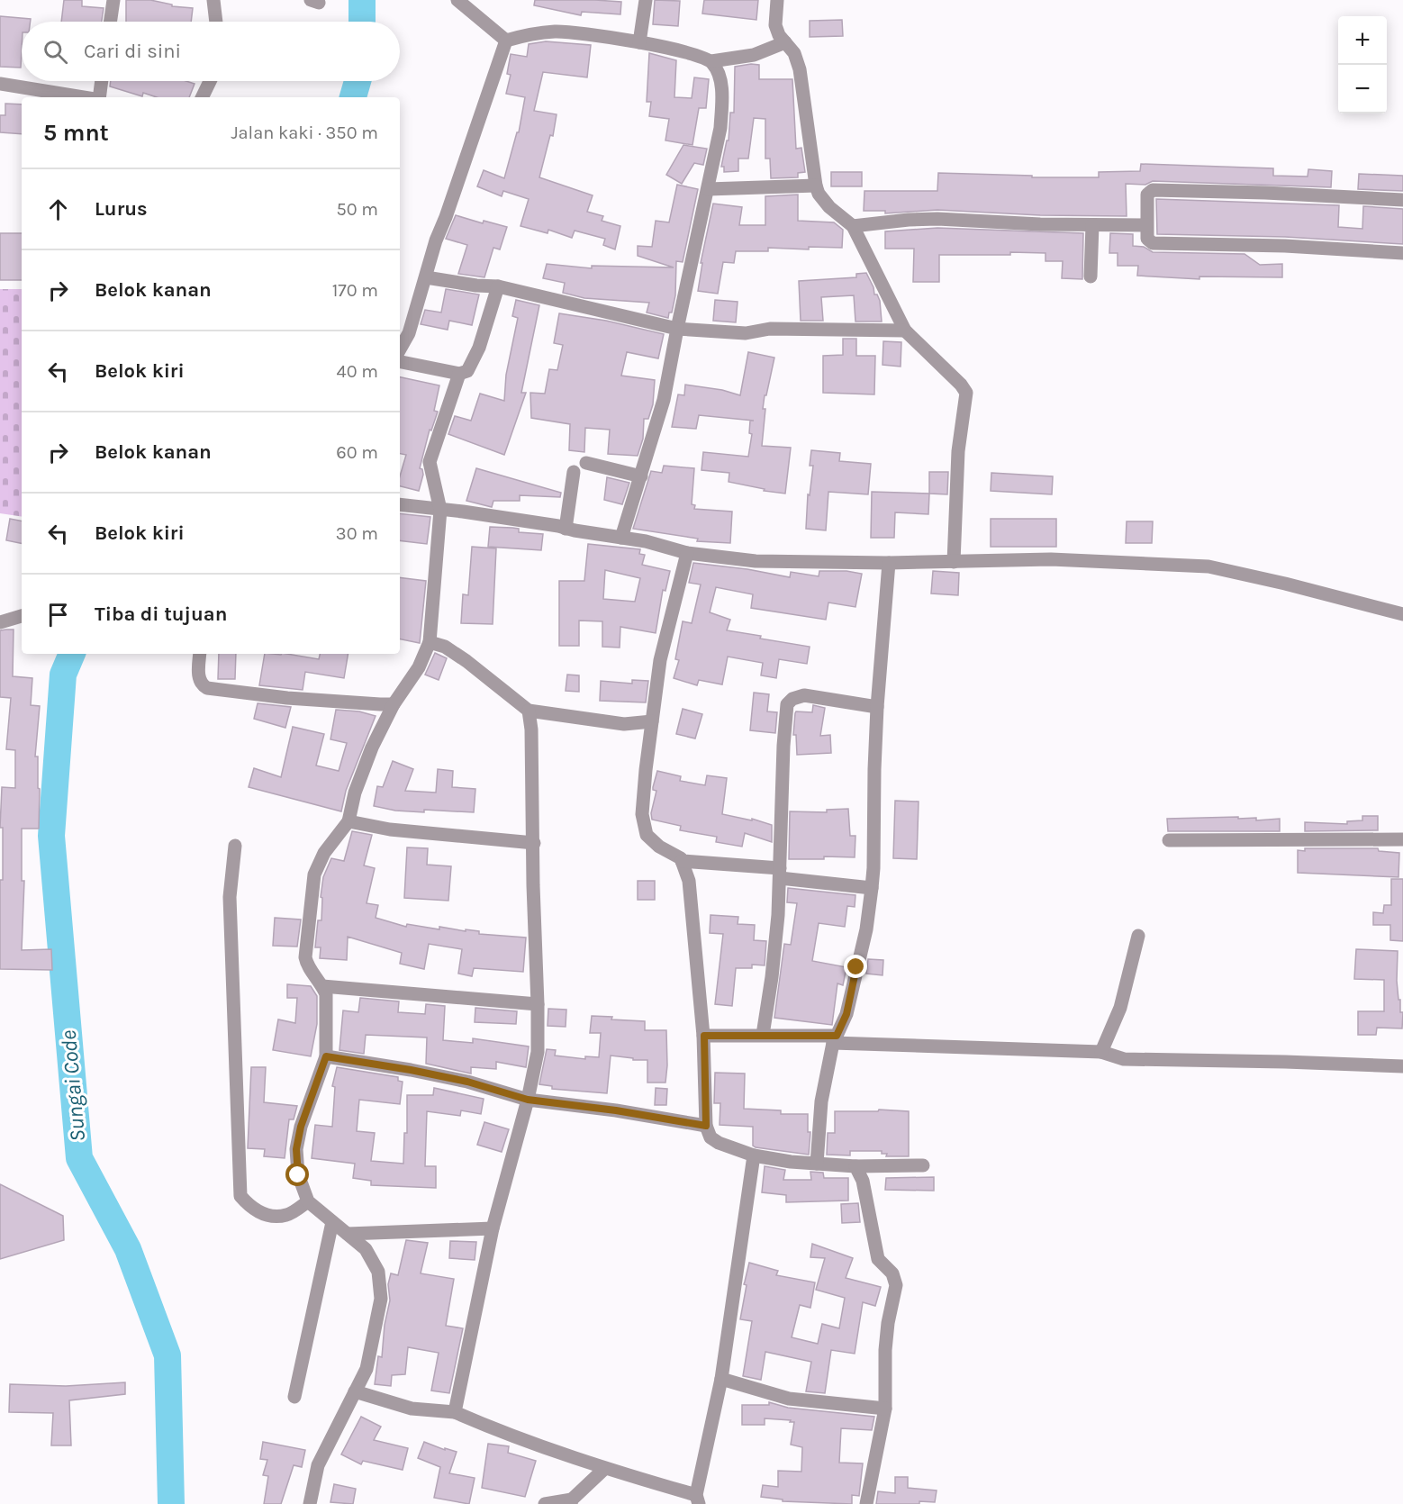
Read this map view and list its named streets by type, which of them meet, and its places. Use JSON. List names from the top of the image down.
{
  "water": ["Sungai Code"],
  "page": {
    "map_buttons": ["+", "−"],
    "search": "Cari di sini",
    "heading": ["5 mnt", "Jalan kaki · 350 m"],
    "list": [
      ["Lurus", "50 m"],
      ["Belok kanan", "170 m"],
      ["Belok kiri", "40 m"],
      ["Belok kanan", "60 m"],
      ["Belok kiri", "30 m"],
      "Tiba di tujuan"
    ]
  }
}
